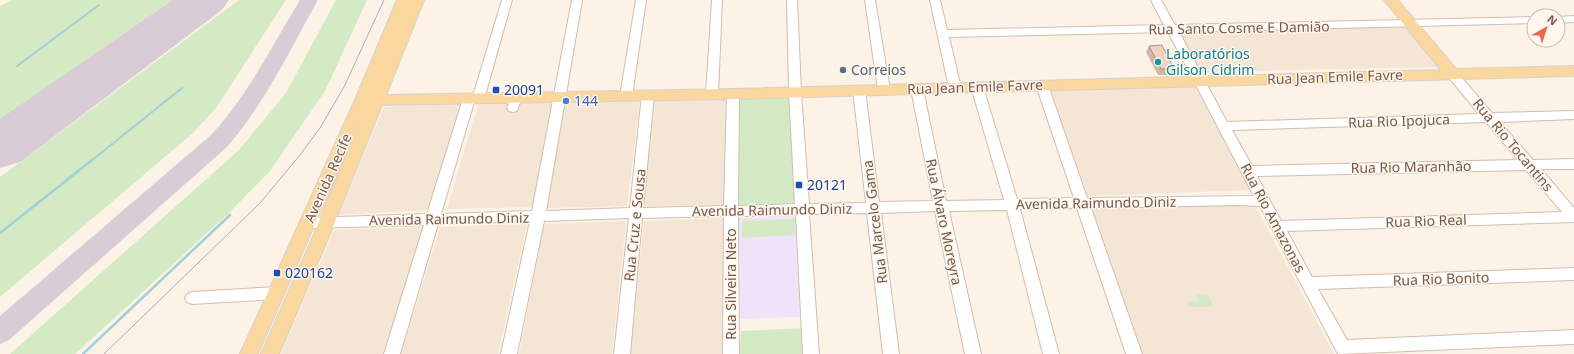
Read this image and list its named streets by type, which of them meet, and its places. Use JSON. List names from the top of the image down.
{
  "streets": {
    "main road": ["Rua Jean Emile Favre", "Avenida Recife"],
    "street": [
      "Rua Santo Cosme E Damião",
      "Rua Rio Ipojuca",
      "Rua Rio Tocantins",
      "Rua Rio Maranhão",
      "Avenida Raimundo Diniz",
      "Rua Rio Amazonas",
      "Rua Rio Real",
      "Rua Marcelo Gama",
      "Rua Álvaro Moreyra",
      "Rua Cruz e Sousa",
      "Rua Rio Bonito",
      "Rua Silveira Neto"
    ]
  },
  "crossings": [
    ["Rua Santo Cosme E Damião", "Rua Rio Amazonas"],
    ["Rua Jean Emile Favre", "Rua Rio Tocantins"],
    ["Rua Jean Emile Favre", "Avenida Recife"],
    ["Rua Jean Emile Favre", "Rua Rio Amazonas"],
    ["Rua Jean Emile Favre", "Rua Marcelo Gama"],
    ["Rua Jean Emile Favre", "Rua Álvaro Moreyra"],
    ["Rua Jean Emile Favre", "Rua Cruz e Sousa"],
    ["Rua Jean Emile Favre", "Rua Silveira Neto"],
    ["Rua Rio Ipojuca", "Rua Rio Tocantins"],
    ["Rua Rio Ipojuca", "Rua Rio Amazonas"],
    ["Rua Rio Tocantins", "Rua Rio Maranhão"],
    ["Rua Rio Tocantins", "Rua Rio Real"],
    ["Rua Rio Maranhão", "Rua Rio Amazonas"],
    ["Avenida Recife", "Avenida Raimundo Diniz"],
    ["Avenida Raimundo Diniz", "Rua Rio Amazonas"],
    ["Avenida Raimundo Diniz", "Rua Marcelo Gama"],
    ["Avenida Raimundo Diniz", "Rua Álvaro Moreyra"],
    ["Avenida Raimundo Diniz", "Rua Cruz e Sousa"],
    ["Avenida Raimundo Diniz", "Rua Silveira Neto"],
    ["Rua Rio Amazonas", "Rua Rio Real"],
    ["Rua Rio Amazonas", "Rua Rio Bonito"]
  ],
  "places": {
    "other": ["Laboratórios Gilson Cidrim", "Correios", "144"],
    "transit": ["20091", "20121", "020162"]
  },
  "north": "top right"
}
